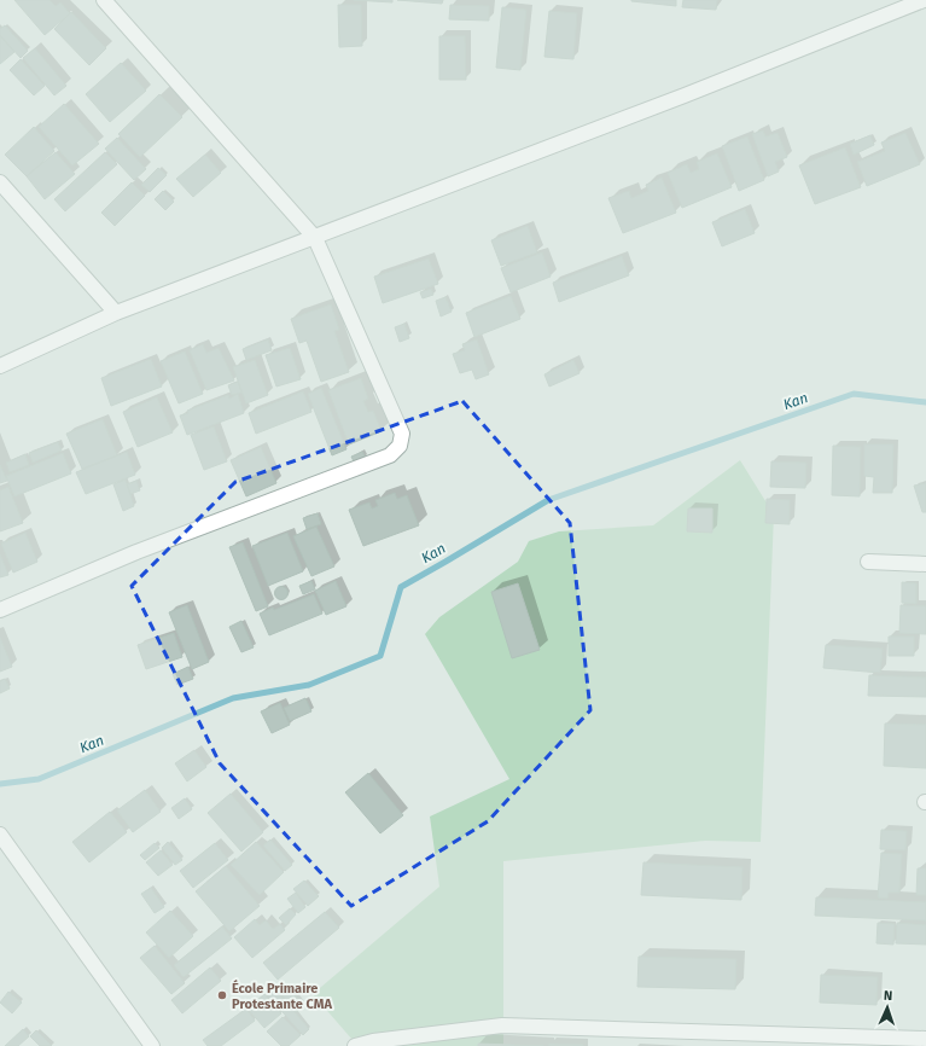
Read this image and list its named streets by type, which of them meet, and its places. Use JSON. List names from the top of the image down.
{
  "water": ["Kan"],
  "places": ["École Primaire Protestante CMA"],
  "north": "top"
}
